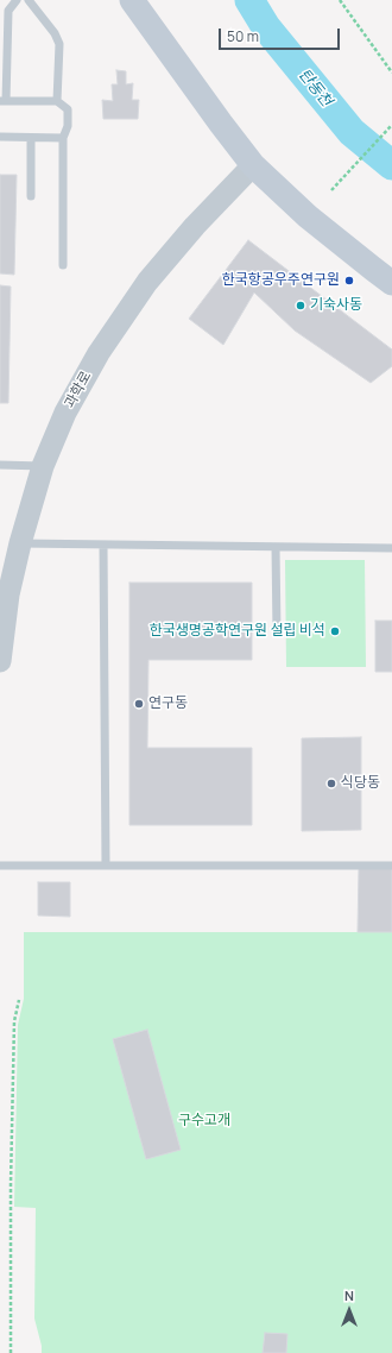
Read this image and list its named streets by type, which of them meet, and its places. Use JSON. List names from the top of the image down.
{
  "streets": {
    "street": ["과학로"]
  },
  "water": ["탄동천"],
  "parks": ["구수고개"],
  "places": [
    "한국항공우주연구원",
    "기숙사동",
    "한국생명공학연구원 설립 비석",
    "연구동",
    "식당동"
  ],
  "scale_bar": "50 m",
  "north": "top"
}
